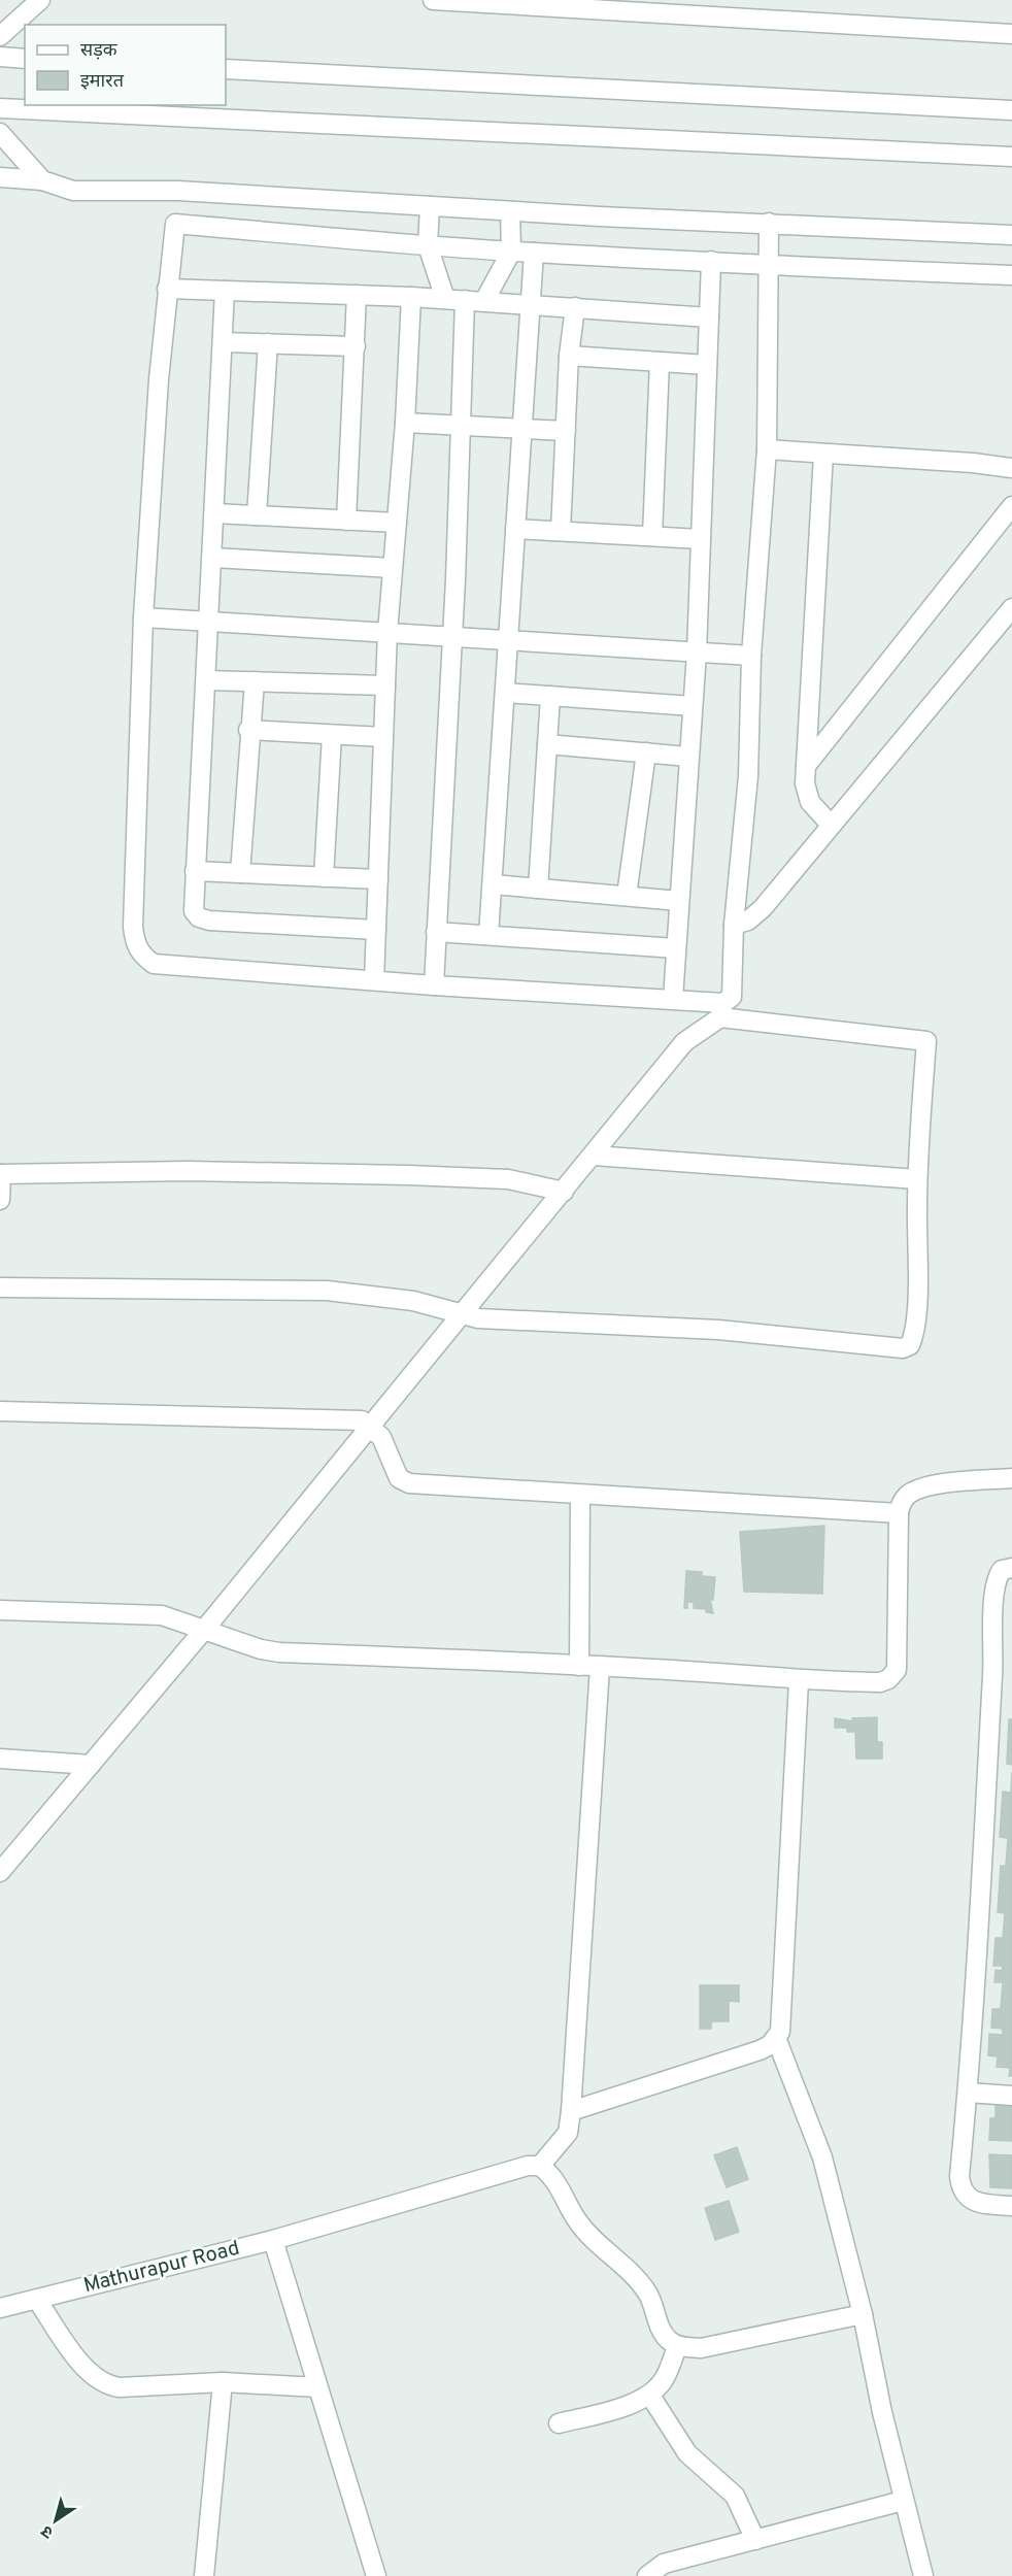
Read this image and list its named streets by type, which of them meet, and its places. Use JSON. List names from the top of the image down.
{
  "streets": {
    "street": ["Mathurapur Road"]
  },
  "legend": ["सड़क", "इमारत"],
  "north": "bottom left"
}
